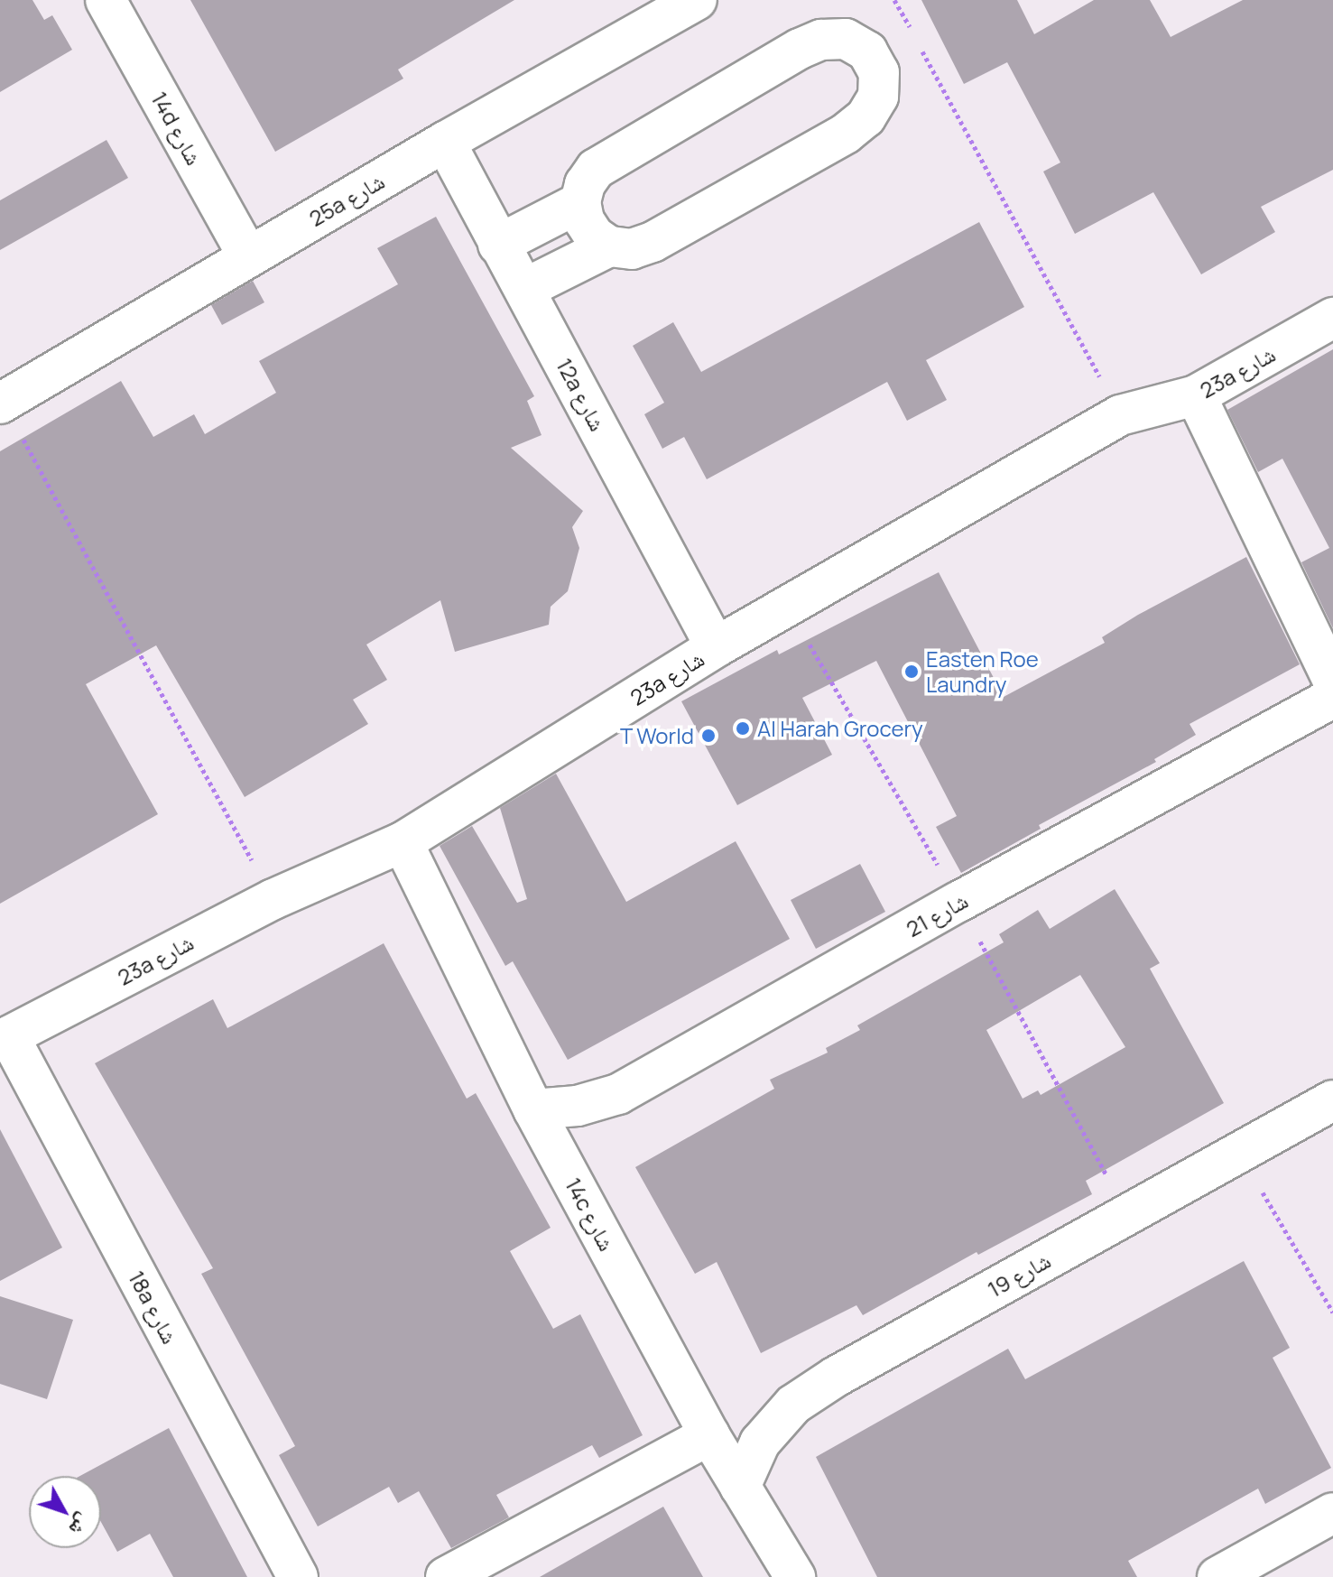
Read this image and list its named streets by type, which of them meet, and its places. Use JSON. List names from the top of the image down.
{
  "streets": {
    "street": [
      "14d شارع",
      "25a شارع",
      "23a شارع",
      "12a شارع",
      "شارع 21",
      "14c شارع",
      "شارع 19",
      "18a شارع"
    ]
  },
  "crossings": [
    ["14d شارع", "25a شارع"],
    ["25a شارع", "12a شارع"],
    ["23a شارع", "12a شارع"],
    ["23a شارع", "14c شارع"],
    ["23a شارع", "18a شارع"],
    ["شارع 21", "14c شارع"],
    ["14c شارع", "شارع 19"]
  ],
  "places": ["Easten Roe Laundry", "Al Harah Grocery", "T World"],
  "north": "bottom right"
}
